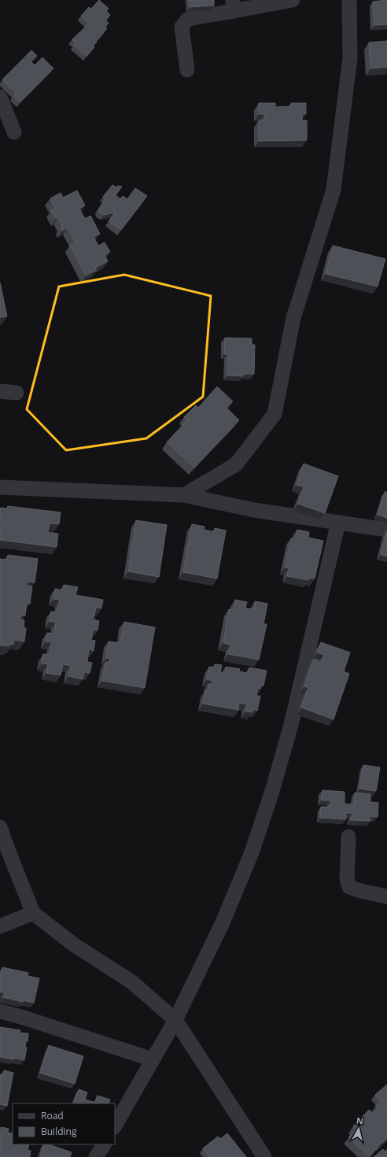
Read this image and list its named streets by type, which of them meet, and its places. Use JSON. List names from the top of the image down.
{
  "legend": ["Road", "Building"],
  "north": "top"
}
